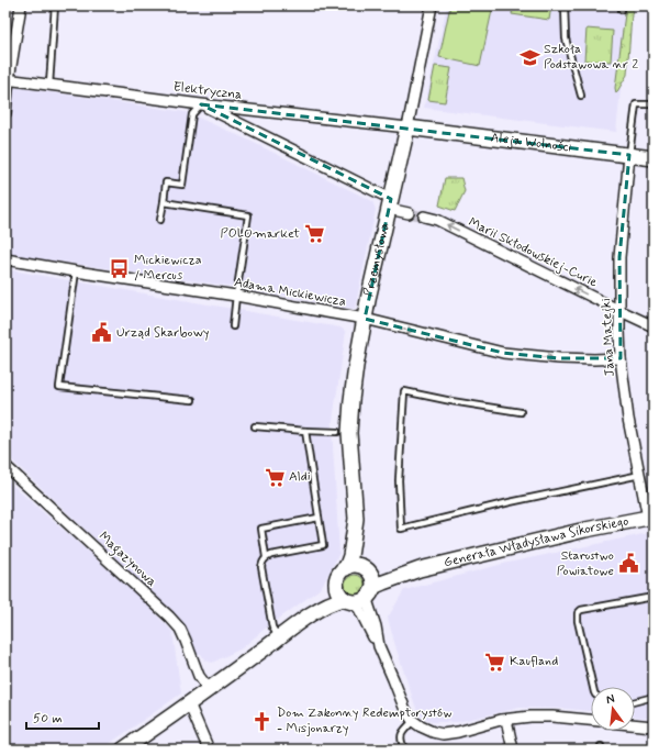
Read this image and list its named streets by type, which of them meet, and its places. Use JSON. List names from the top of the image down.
{
  "streets": {
    "street": [
      "Elektryczna",
      "Aleja Wolności",
      "Marii Skłodowskiej-Curie",
      "Przemysłowa",
      "Adama Mickiewicza",
      "Jana Matejki",
      "Generała Władysława Sikorskiego",
      "Magazynowa"
    ]
  },
  "crossings": [
    ["Elektryczna", "Aleja Wolności"],
    ["Elektryczna", "Przemysłowa"],
    ["Aleja Wolności", "Przemysłowa"],
    ["Aleja Wolności", "Jana Matejki"],
    ["Marii Skłodowskiej-Curie", "Jana Matejki"],
    ["Przemysłowa", "Adama Mickiewicza"],
    ["Przemysłowa", "Generała Władysława Sikorskiego"],
    ["Adama Mickiewicza", "Jana Matejki"],
    ["Jana Matejki", "Generała Władysława Sikorskiego"]
  ],
  "one_way": ["Marii Skłodowskiej-Curie", "Adama Mickiewicza"],
  "places": {
    "school or university": ["Szkoła Podstawowa nr 2"],
    "supermarket": ["POLOmarket", "Aldi", "Kaufland"],
    "bus stop": ["Mickiewicza / Mercus"],
    "public building": ["Urząd Skarbowy", "Starostwo Powiatowe"],
    "church": ["Dom Zakonny Redemptorystów - Misjonarzy"]
  },
  "scale_bar": "50 m",
  "north": "top"
}
